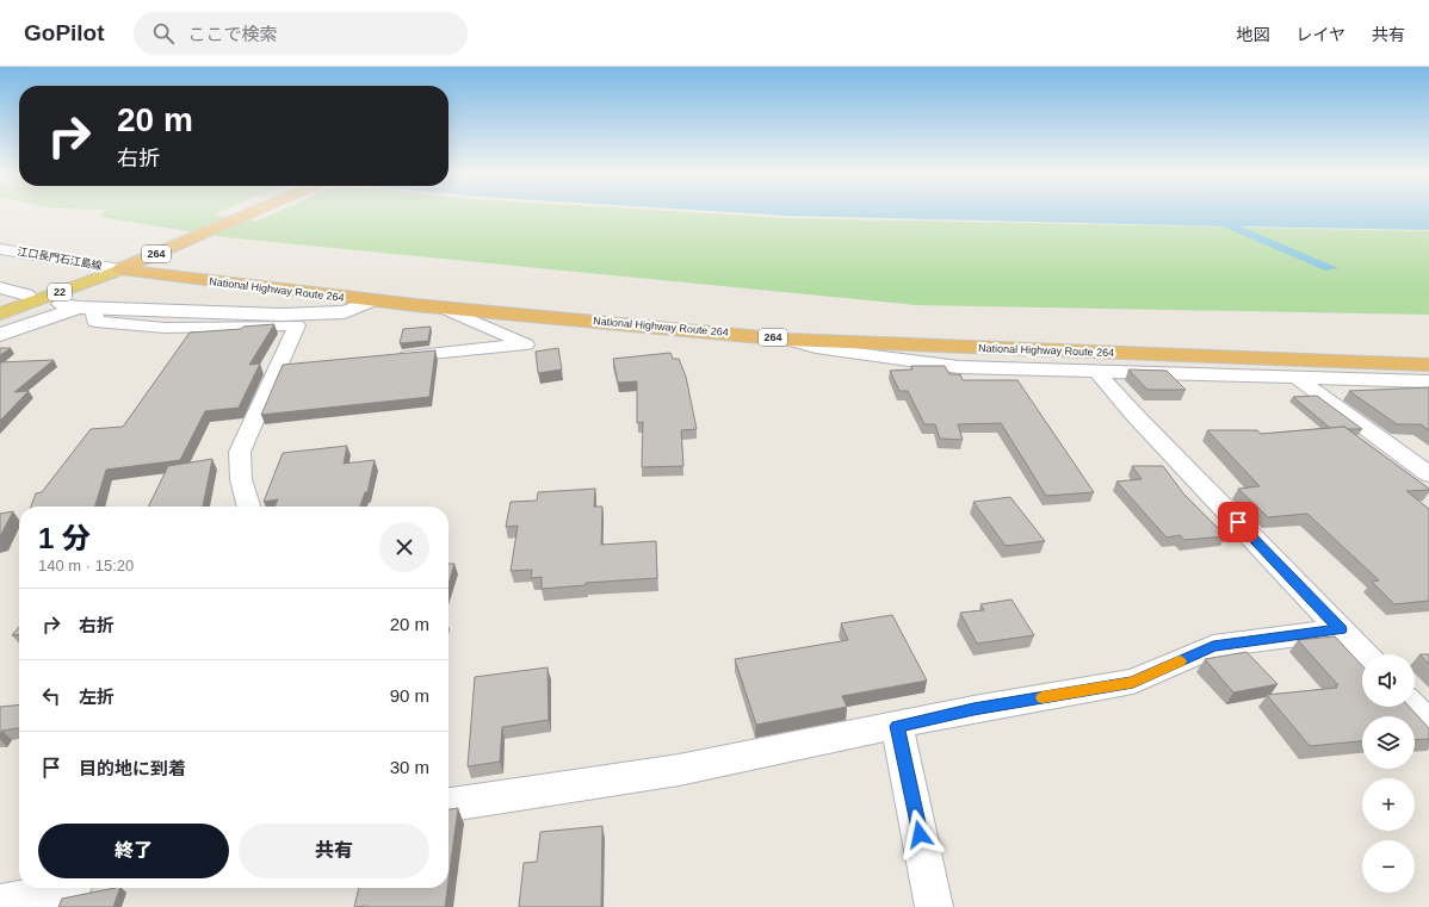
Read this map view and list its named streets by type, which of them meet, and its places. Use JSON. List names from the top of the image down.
{
  "streets": {
    "highway": ["264", "National Highway Route 264"],
    "main road": ["22"],
    "street": ["江口長門石江島線"]
  },
  "crossings": [
    ["264", "江口長門石江島線"],
    ["264", "National Highway Route 264"],
    ["264", "22"],
    ["江口長門石江島線", "National Highway Route 264"],
    ["江口長門石江島線", "22"],
    ["National Highway Route 264", "22"]
  ],
  "page": {
    "header": "GoPilot",
    "search": "ここで検索",
    "nav": ["地図", "レイヤ", "共有"],
    "turn": ["20 m", "右折"],
    "heading": ["1 分", "140 m · 15:20"],
    "list": [
      {
        "name": "右折",
        "value": "20 m"
      },
      {
        "name": "左折",
        "value": "90 m"
      },
      {
        "name": "目的地に到着",
        "value": "30 m"
      }
    ],
    "map_buttons": ["+", "−"],
    "buttons": ["終了", "共有"]
  }
}
